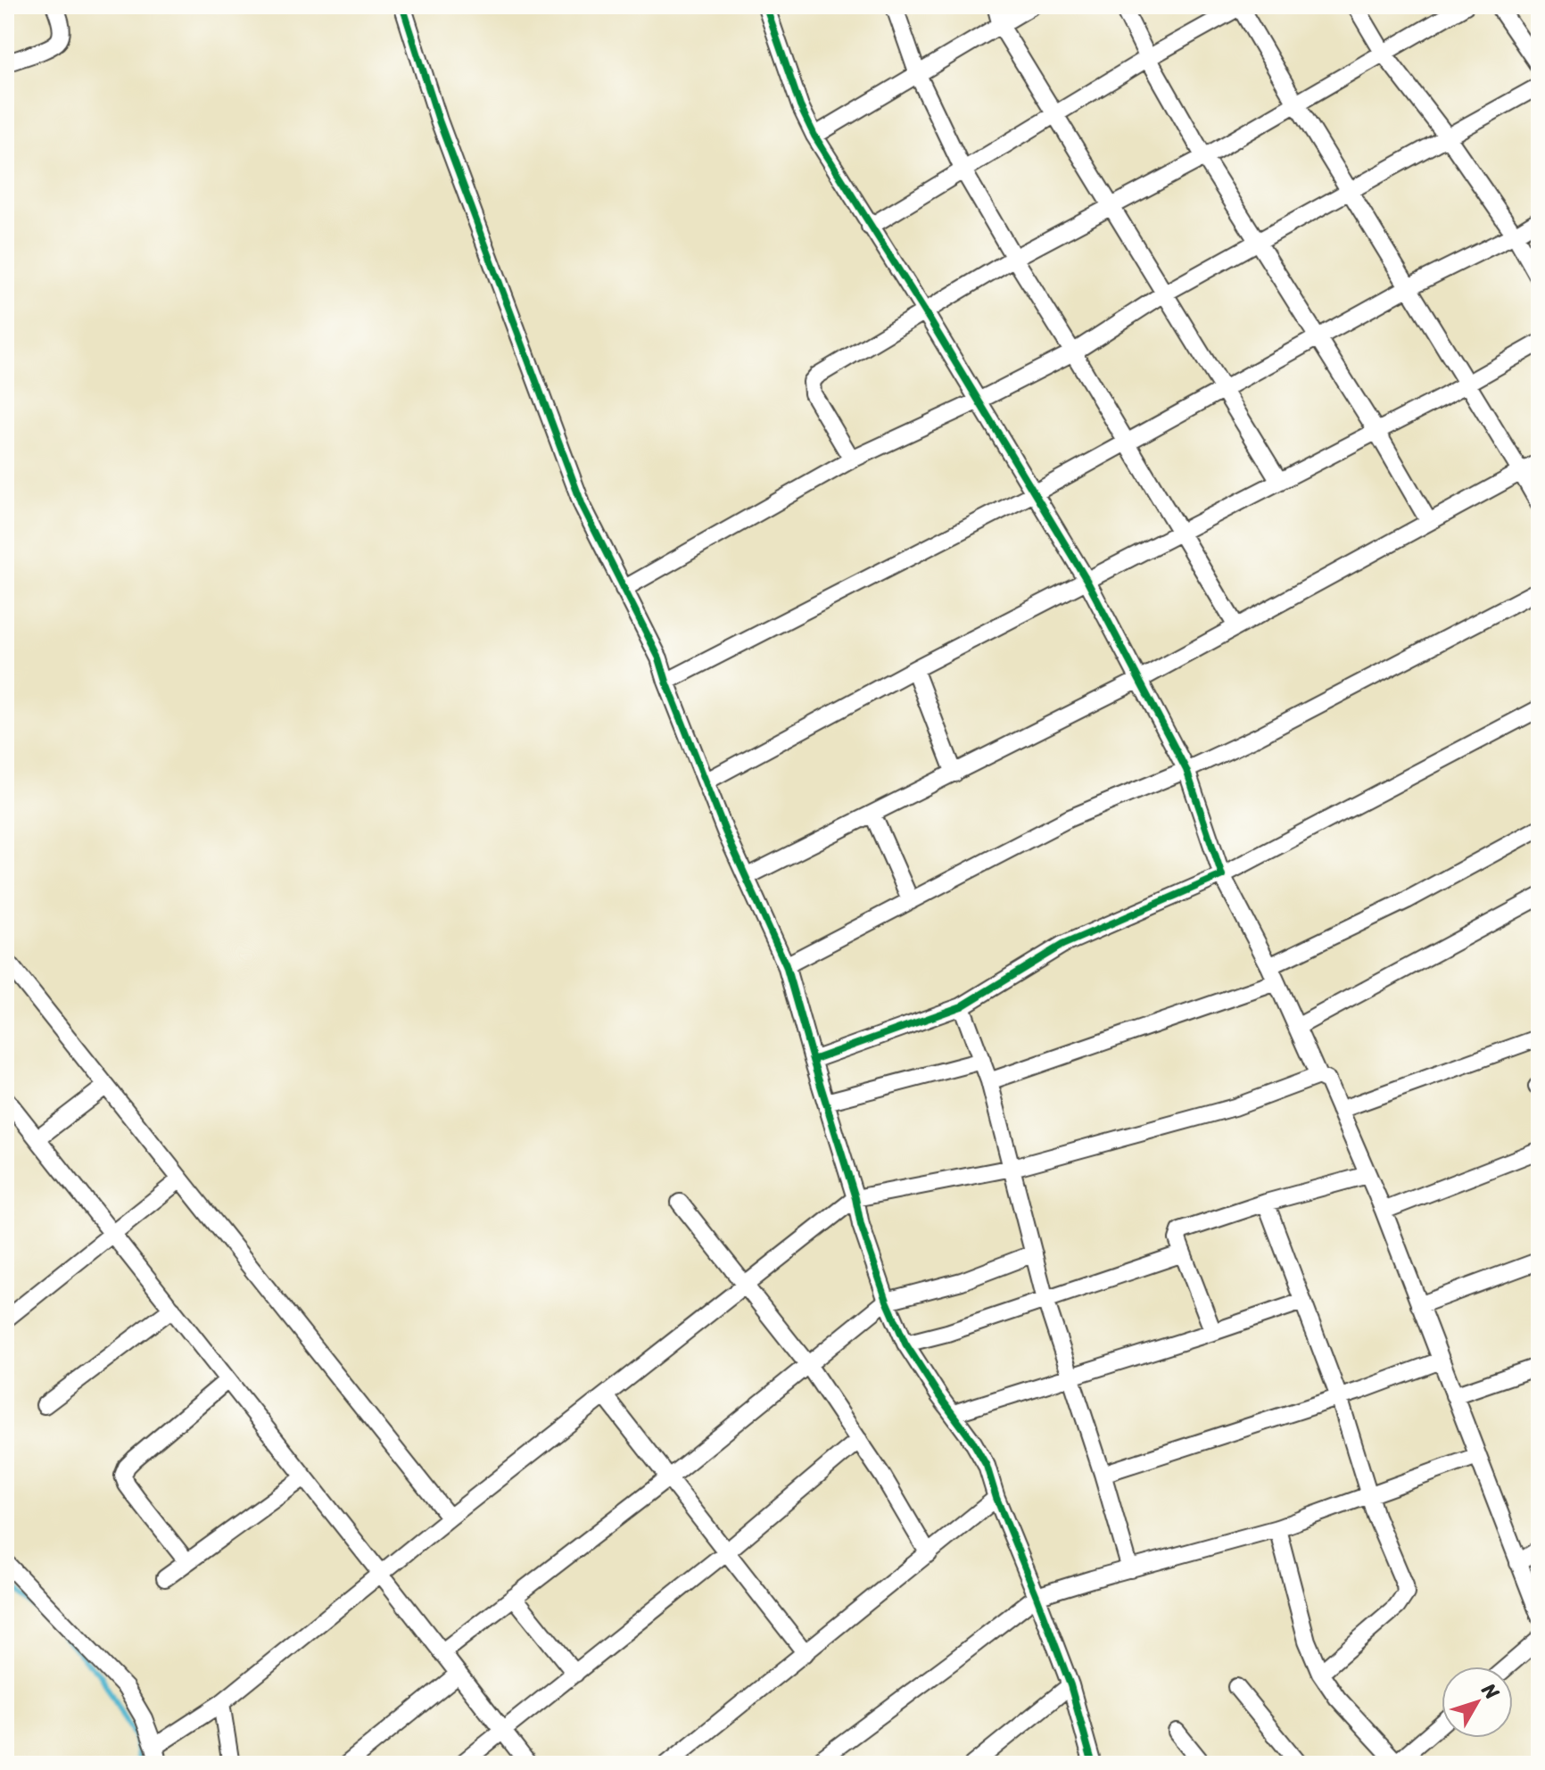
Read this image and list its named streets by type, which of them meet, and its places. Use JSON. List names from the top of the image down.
{
  "north": "top right"
}
